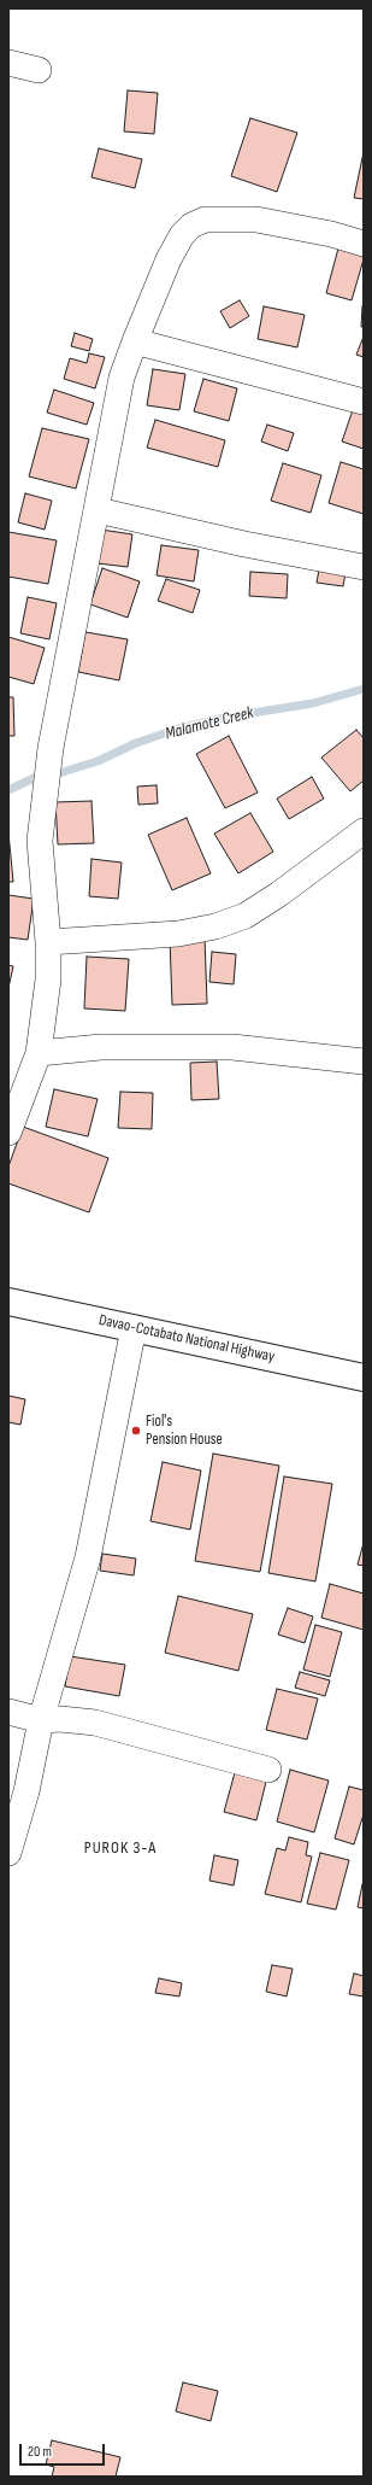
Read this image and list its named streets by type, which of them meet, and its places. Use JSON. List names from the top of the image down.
{
  "streets": {
    "highway": ["Davao-Cotabato National Highway"]
  },
  "districts": ["PUROK 3-A"],
  "water": ["Malamote Creek"],
  "places": ["Fiol's Pension House"],
  "scale_bar": "20 m"
}
